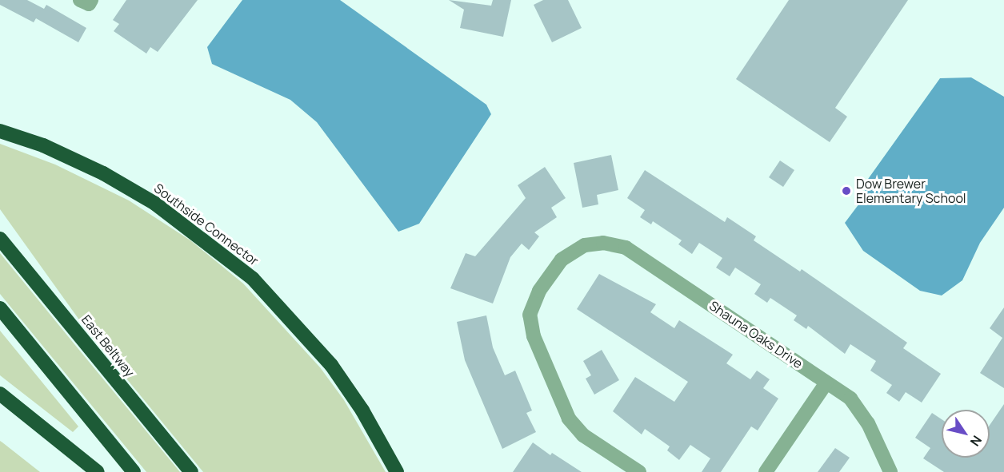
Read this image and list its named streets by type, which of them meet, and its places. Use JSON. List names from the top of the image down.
{
  "streets": {
    "highway": ["Southside Connector", "East Beltway"],
    "street": ["Shauna Oaks Drive"]
  },
  "places": ["Dow Brewer Elementary School"],
  "north": "bottom right"
}
